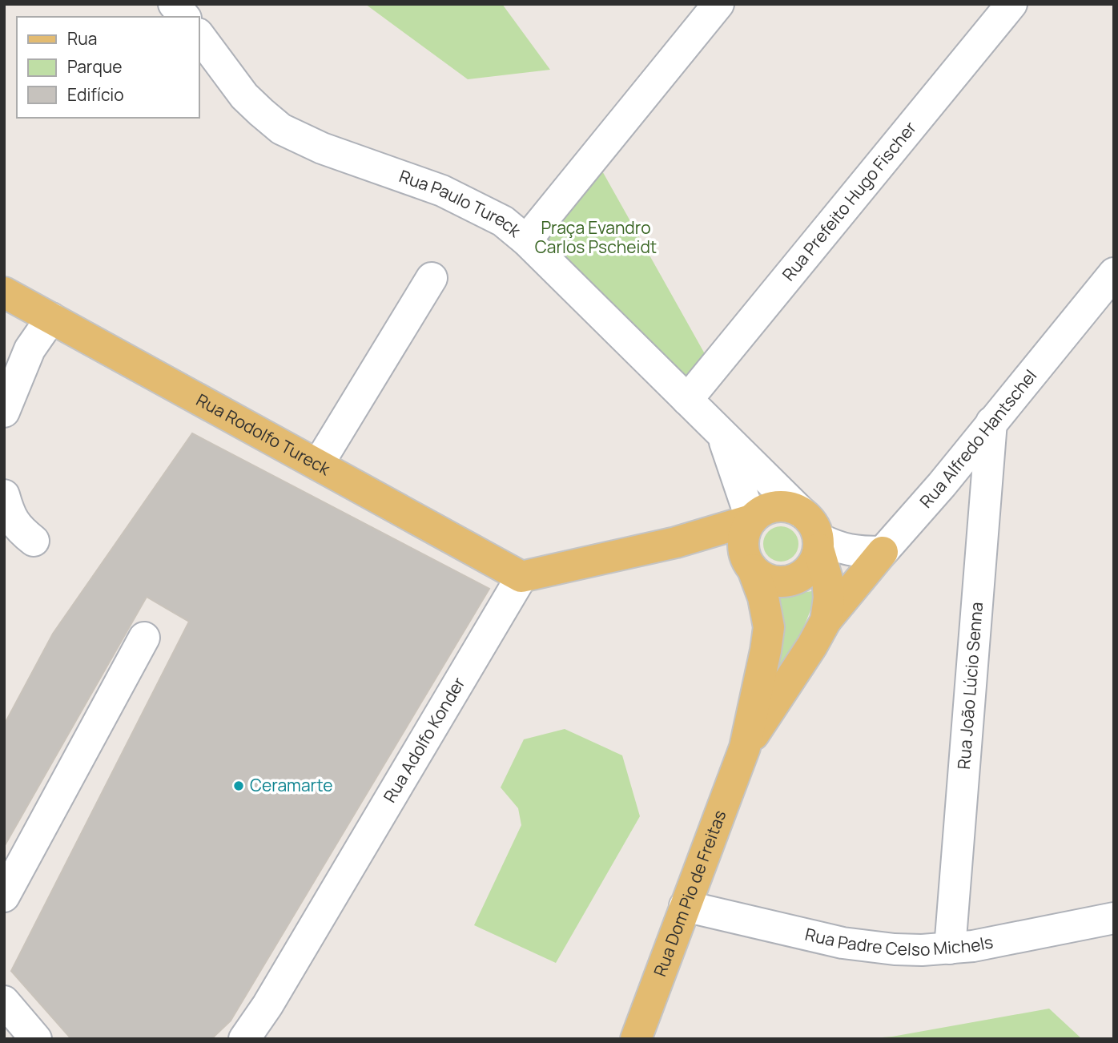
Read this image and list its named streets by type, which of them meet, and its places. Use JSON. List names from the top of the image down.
{
  "streets": {
    "main road": ["Rua Rodolfo Tureck", "Rua Dom Pio de Freitas"],
    "street": [
      "Rua Prefeito Hugo Fischer",
      "Rua Paulo Tureck",
      "Rua Alfredo Hantschel",
      "Rua João Lúcio Senna",
      "Rua Adolfo Konder",
      "Rua Padre Celso Michels"
    ]
  },
  "crossings": [
    ["Rua Prefeito Hugo Fischer", "Rua Paulo Tureck"],
    ["Rua Paulo Tureck", "Rua Dom Pio de Freitas"],
    ["Rua Rodolfo Tureck", "Rua Adolfo Konder"],
    ["Rua Alfredo Hantschel", "Rua João Lúcio Senna"],
    ["Rua João Lúcio Senna", "Rua Padre Celso Michels"],
    ["Rua Dom Pio de Freitas", "Rua Padre Celso Michels"]
  ],
  "parks": ["Praça Evandro Carlos Pscheidt"],
  "places": ["Ceramarte"],
  "legend": ["Rua", "Parque", "Edifício"]
}
